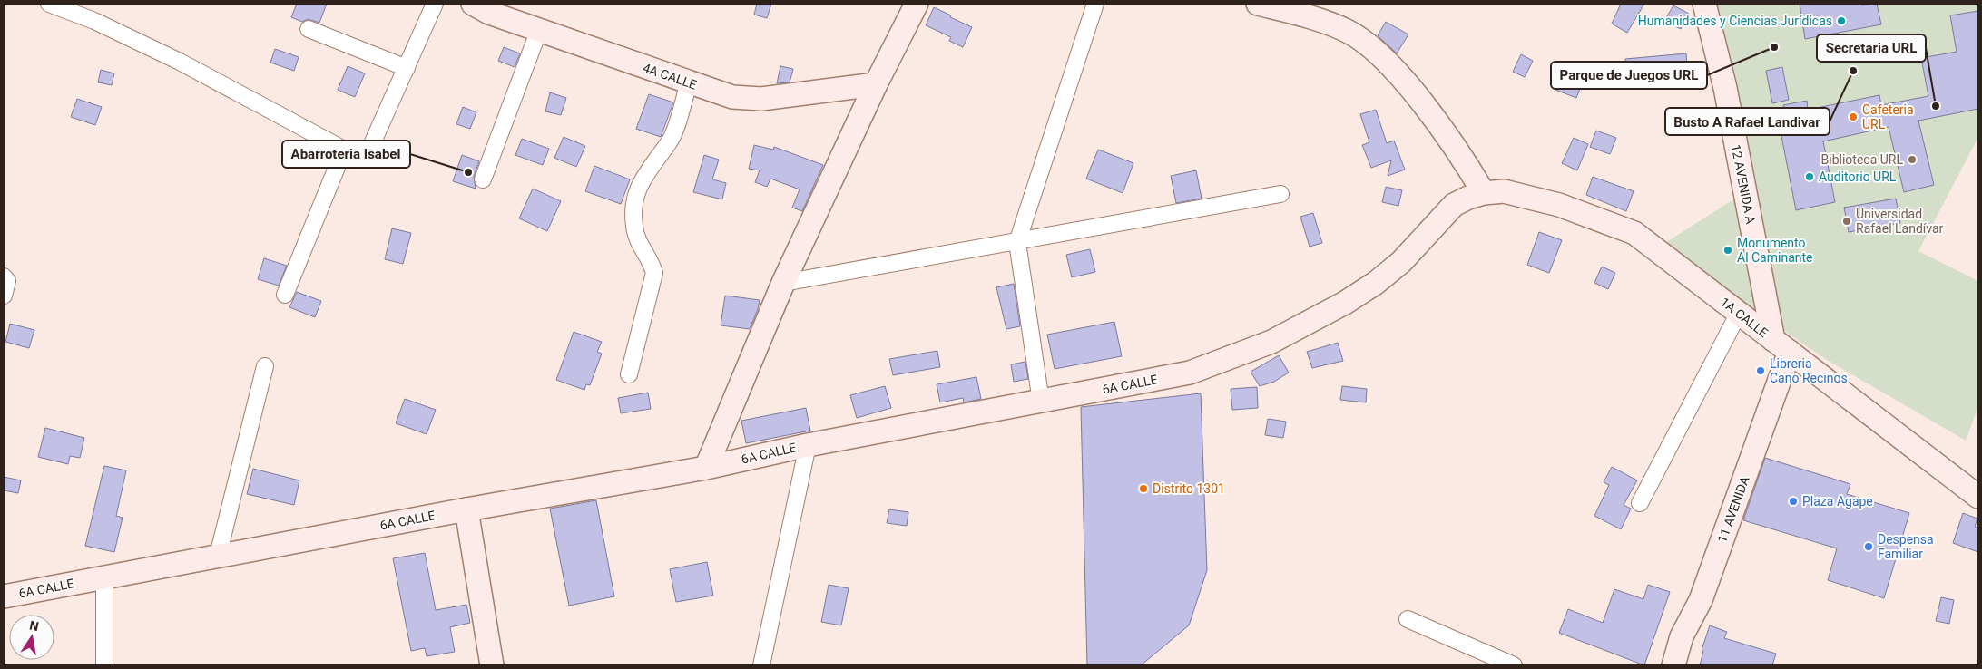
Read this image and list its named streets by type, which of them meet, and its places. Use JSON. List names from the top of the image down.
{
  "streets": {
    "main road": [
      "4A CALLE",
      "12 AVENIDA A",
      "1A CALLE",
      "6A CALLE",
      "11 AVENIDA"
    ]
  },
  "crossings": [
    ["12 AVENIDA A", "1A CALLE"],
    ["12 AVENIDA A", "11 AVENIDA"],
    ["1A CALLE", "6A CALLE"],
    ["1A CALLE", "11 AVENIDA"]
  ],
  "places": [
    "Humanidades y Ciencias Jurídicas",
    "Parque de Juegos URL",
    "Busto A Rafael Landivar",
    "Secretaria URL",
    "Cafeteria URL",
    "Biblioteca URL",
    "Abarroteria Isabel",
    "Auditorio URL",
    "Universidad Rafael Landívar",
    "Monumento Al Caminante",
    "Libreria Cano Recinos",
    "Distrito 1301",
    "Plaza Agape",
    "Despensa Familiar"
  ],
  "north": "top"
}
